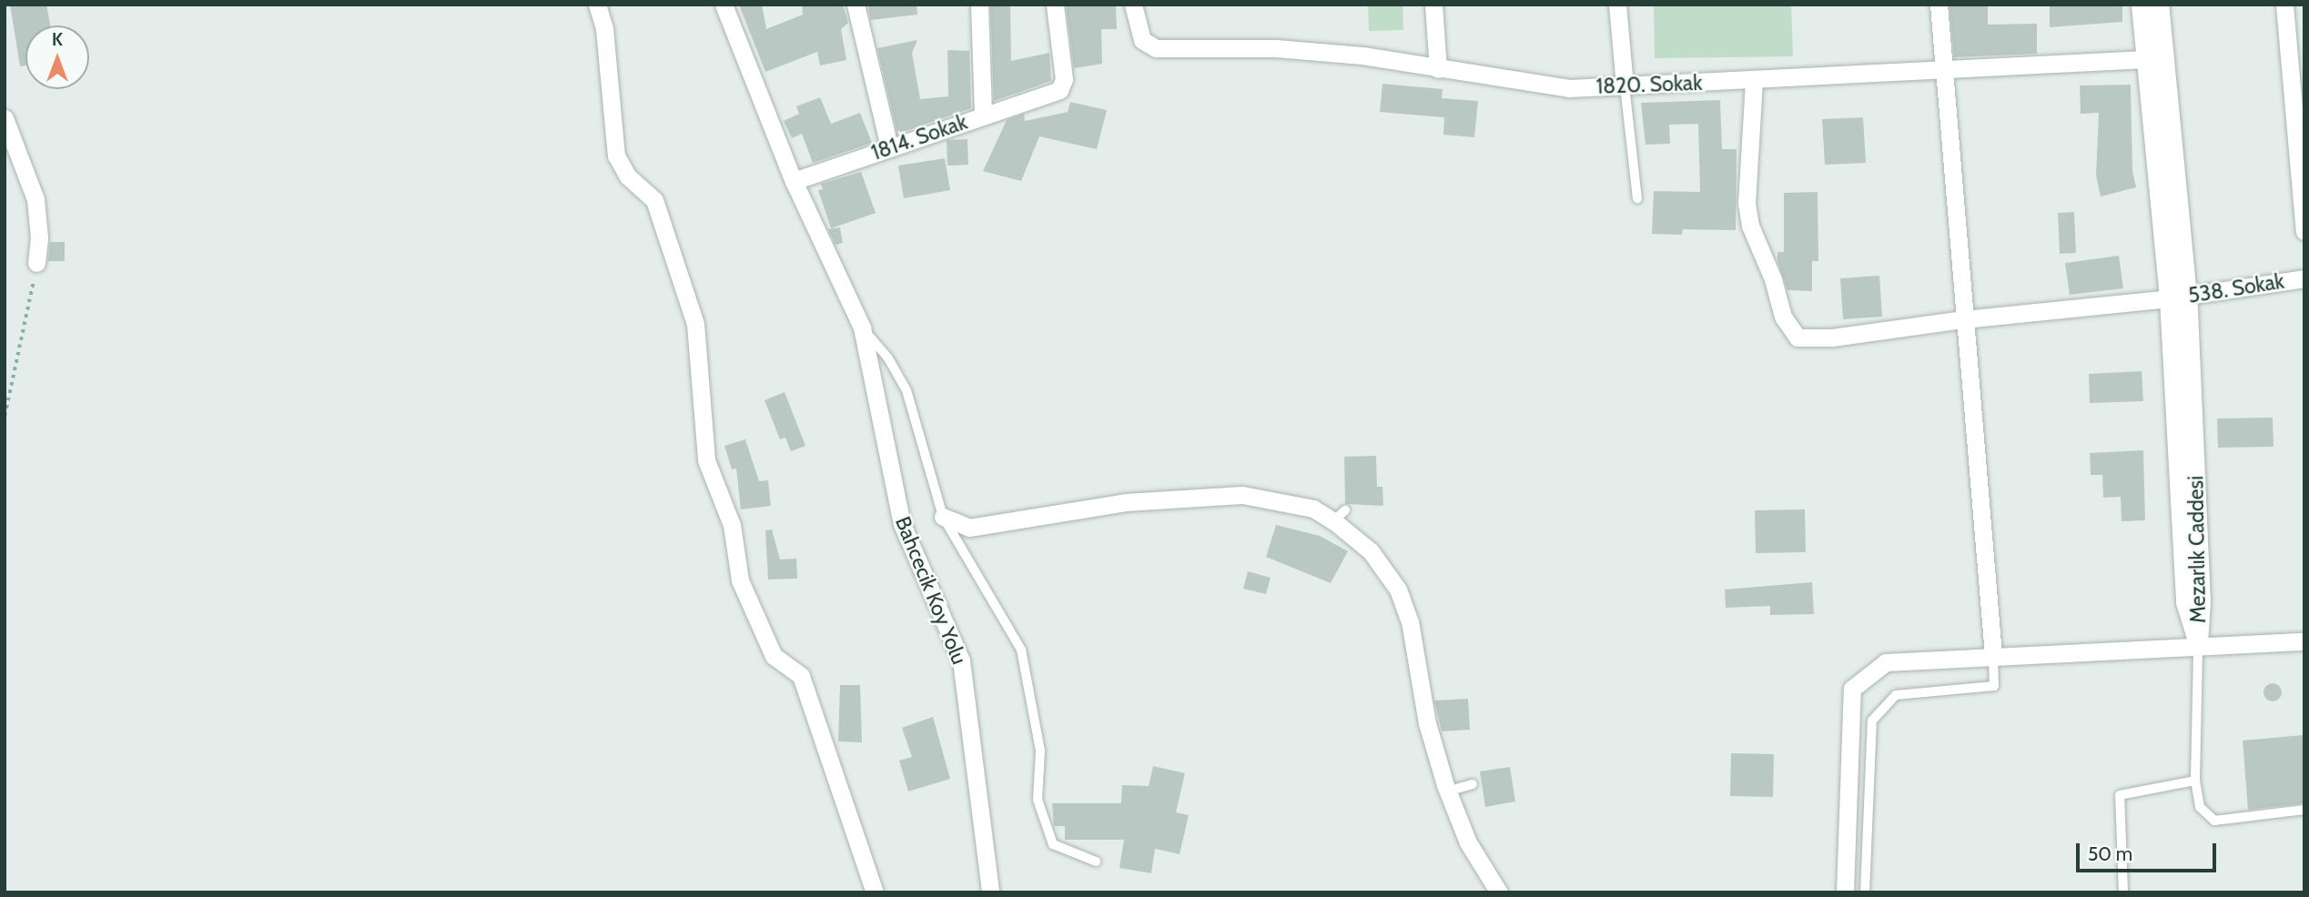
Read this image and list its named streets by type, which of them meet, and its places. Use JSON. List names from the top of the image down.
{
  "streets": {
    "street": [
      "1820. Sokak",
      "1814. Sokak",
      "538. Sokak",
      "Mezarlık Caddesi",
      "Bahcecik Koy Yolu"
    ]
  },
  "crossings": [
    ["1820. Sokak", "538. Sokak"],
    ["1820. Sokak", "Mezarlık Caddesi"],
    ["1814. Sokak", "Bahcecik Koy Yolu"],
    ["538. Sokak", "Mezarlık Caddesi"]
  ],
  "scale_bar": "50 m",
  "north": "top"
}
